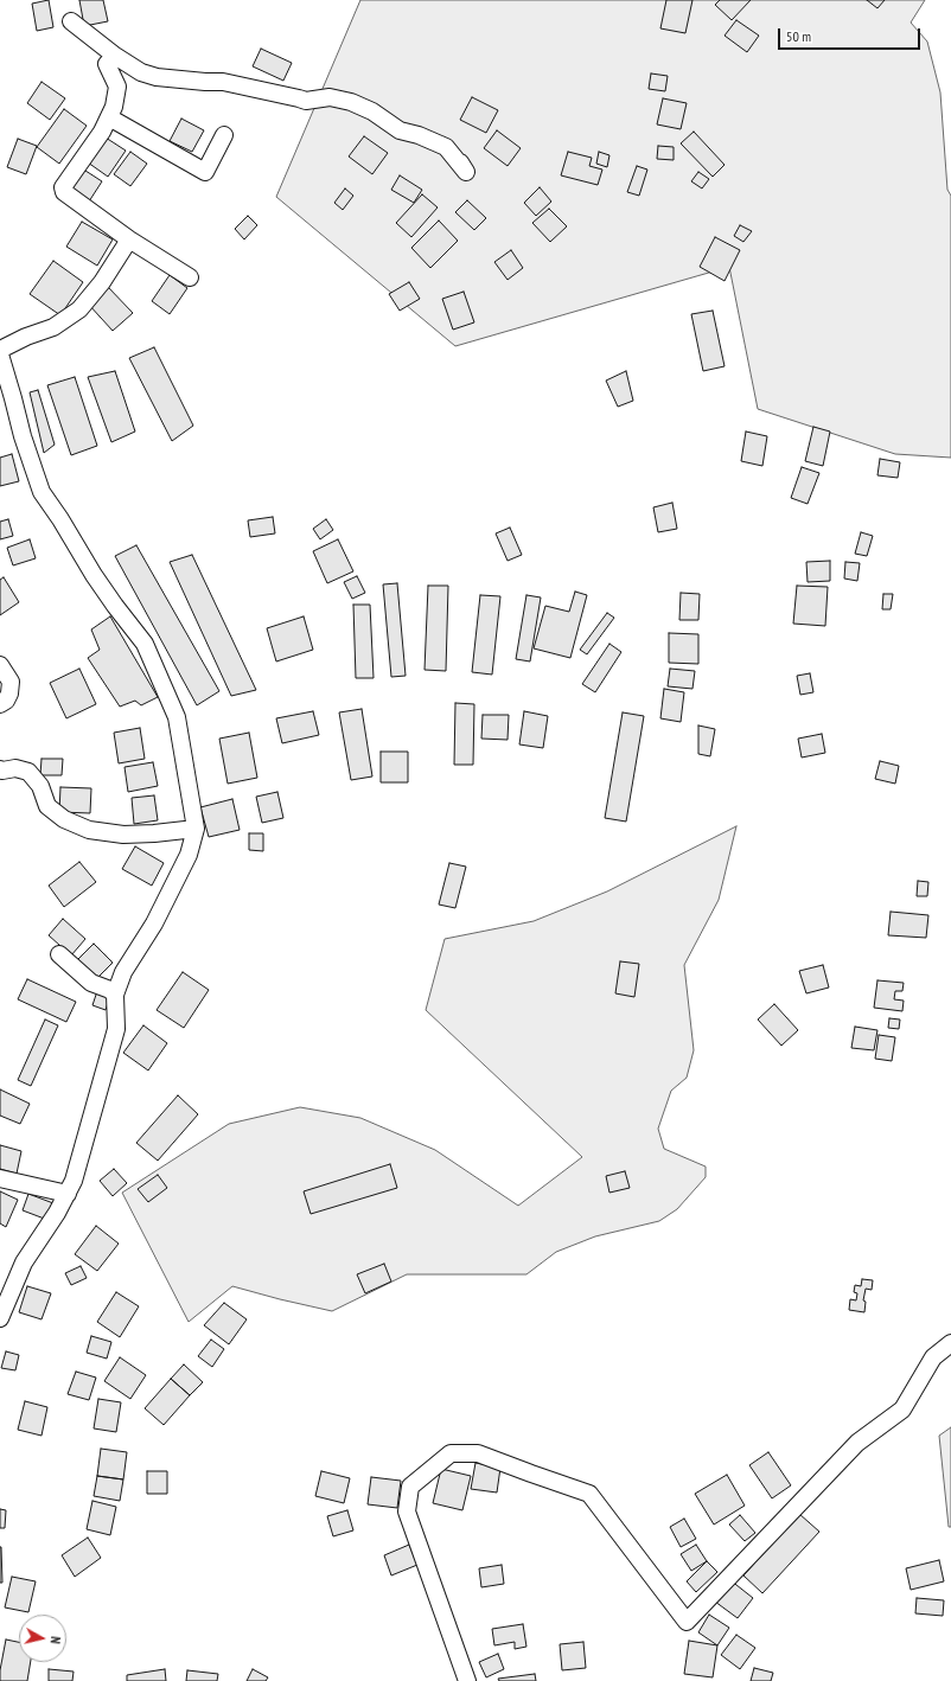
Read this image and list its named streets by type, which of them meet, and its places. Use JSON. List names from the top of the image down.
{
  "scale_bar": "50 m",
  "north": "right"
}
